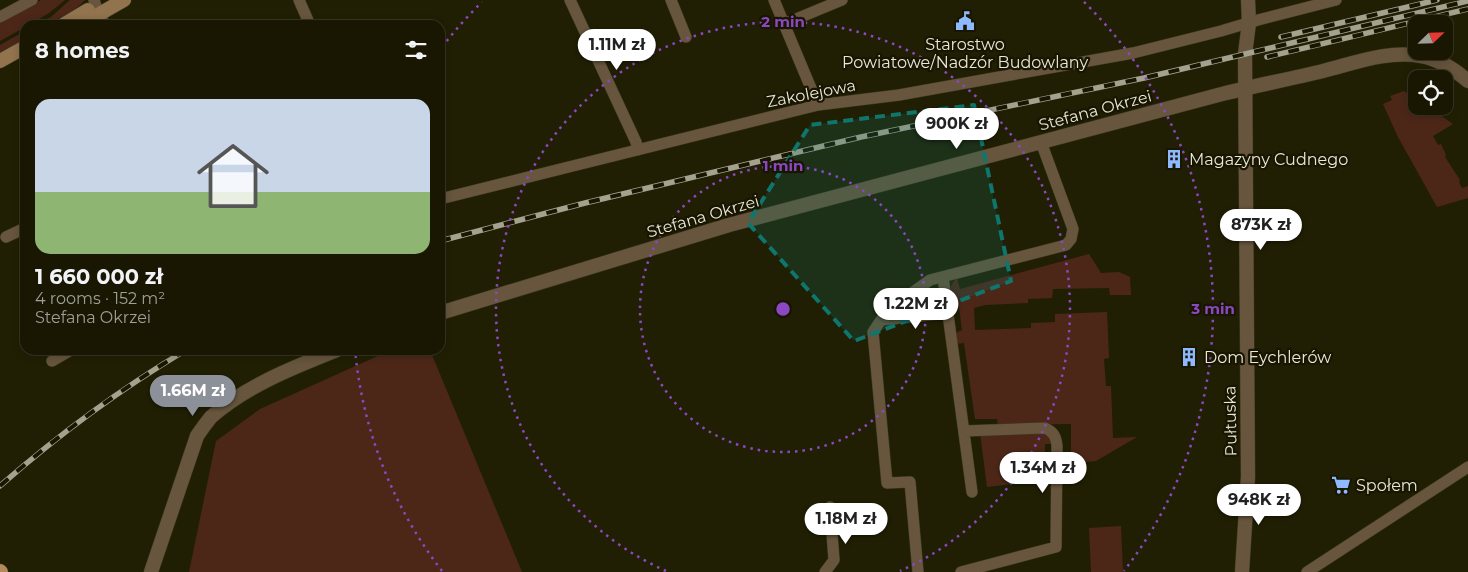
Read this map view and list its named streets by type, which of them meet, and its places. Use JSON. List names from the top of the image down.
{
  "streets": {
    "street": ["Zakolejowa", "Stefana Okrzei", "Pułtuska"]
  },
  "crossings": [
    ["Zakolejowa", "Pułtuska"],
    ["Stefana Okrzei", "Pułtuska"]
  ],
  "places": {
    "public building": ["Starostwo Powiatowe/Nadzór Budowlany"],
    "building": ["Magazyny Cudnego", "Dom Eychlerów"],
    "supermarket": ["Społem"]
  },
  "north": "top right",
  "page": {
    "heading": "8 homes",
    "price": [
      "1.11M zł",
      "900K zł",
      "873K zł",
      "1.22M zł",
      "1.66M zł",
      "1.34M zł",
      "948K zł",
      "1.18M zł"
    ],
    "list": [
      {
        "name": "1 660 000 zł",
        "note": "4 rooms · 152 m² · Stefana Okrzei"
      }
    ]
  },
  "rings": ["2 min", "1 min", "3 min"]
}
